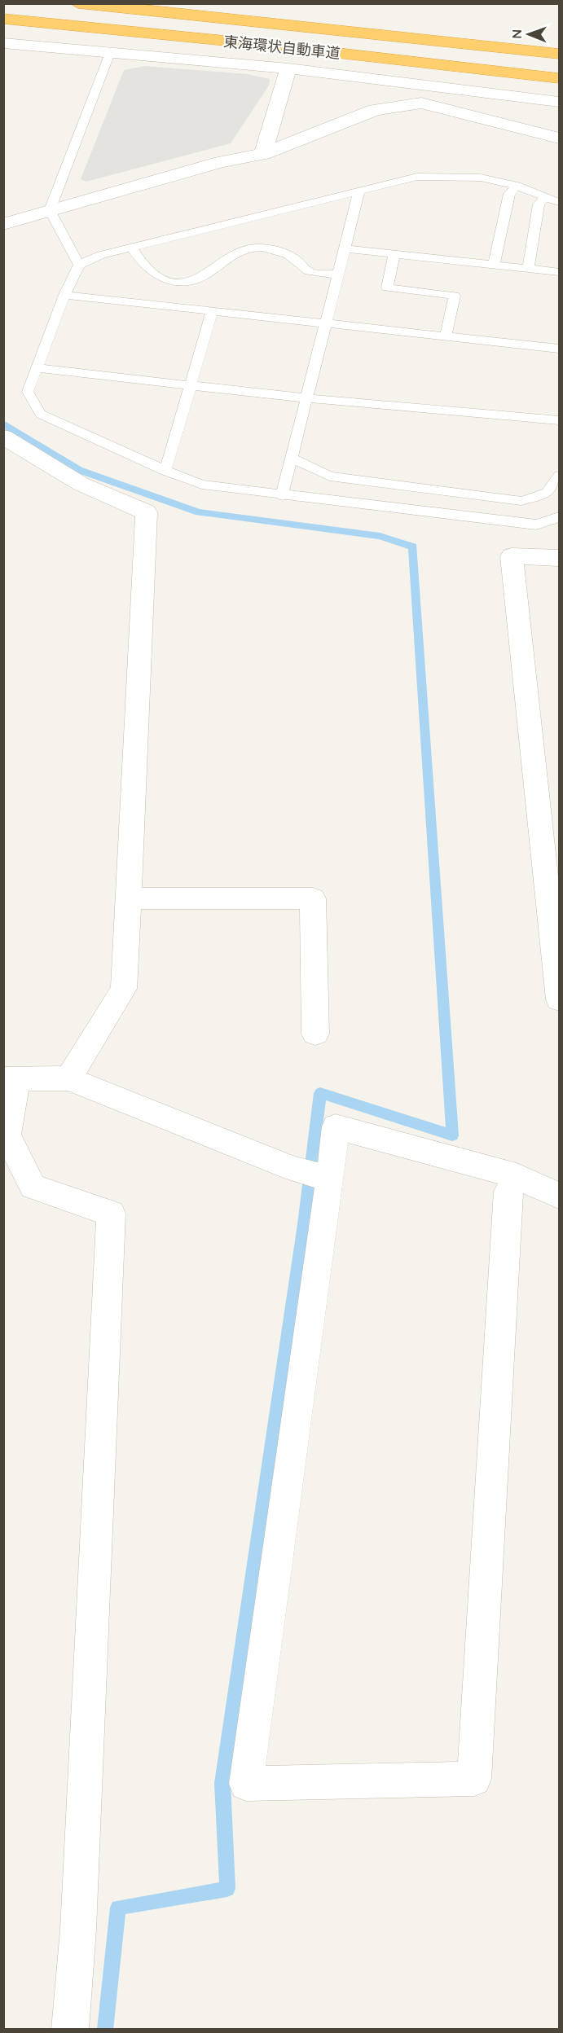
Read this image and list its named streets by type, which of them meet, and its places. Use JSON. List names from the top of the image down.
{
  "streets": {
    "highway": ["東海環状自動車道"]
  },
  "north": "left"
}
